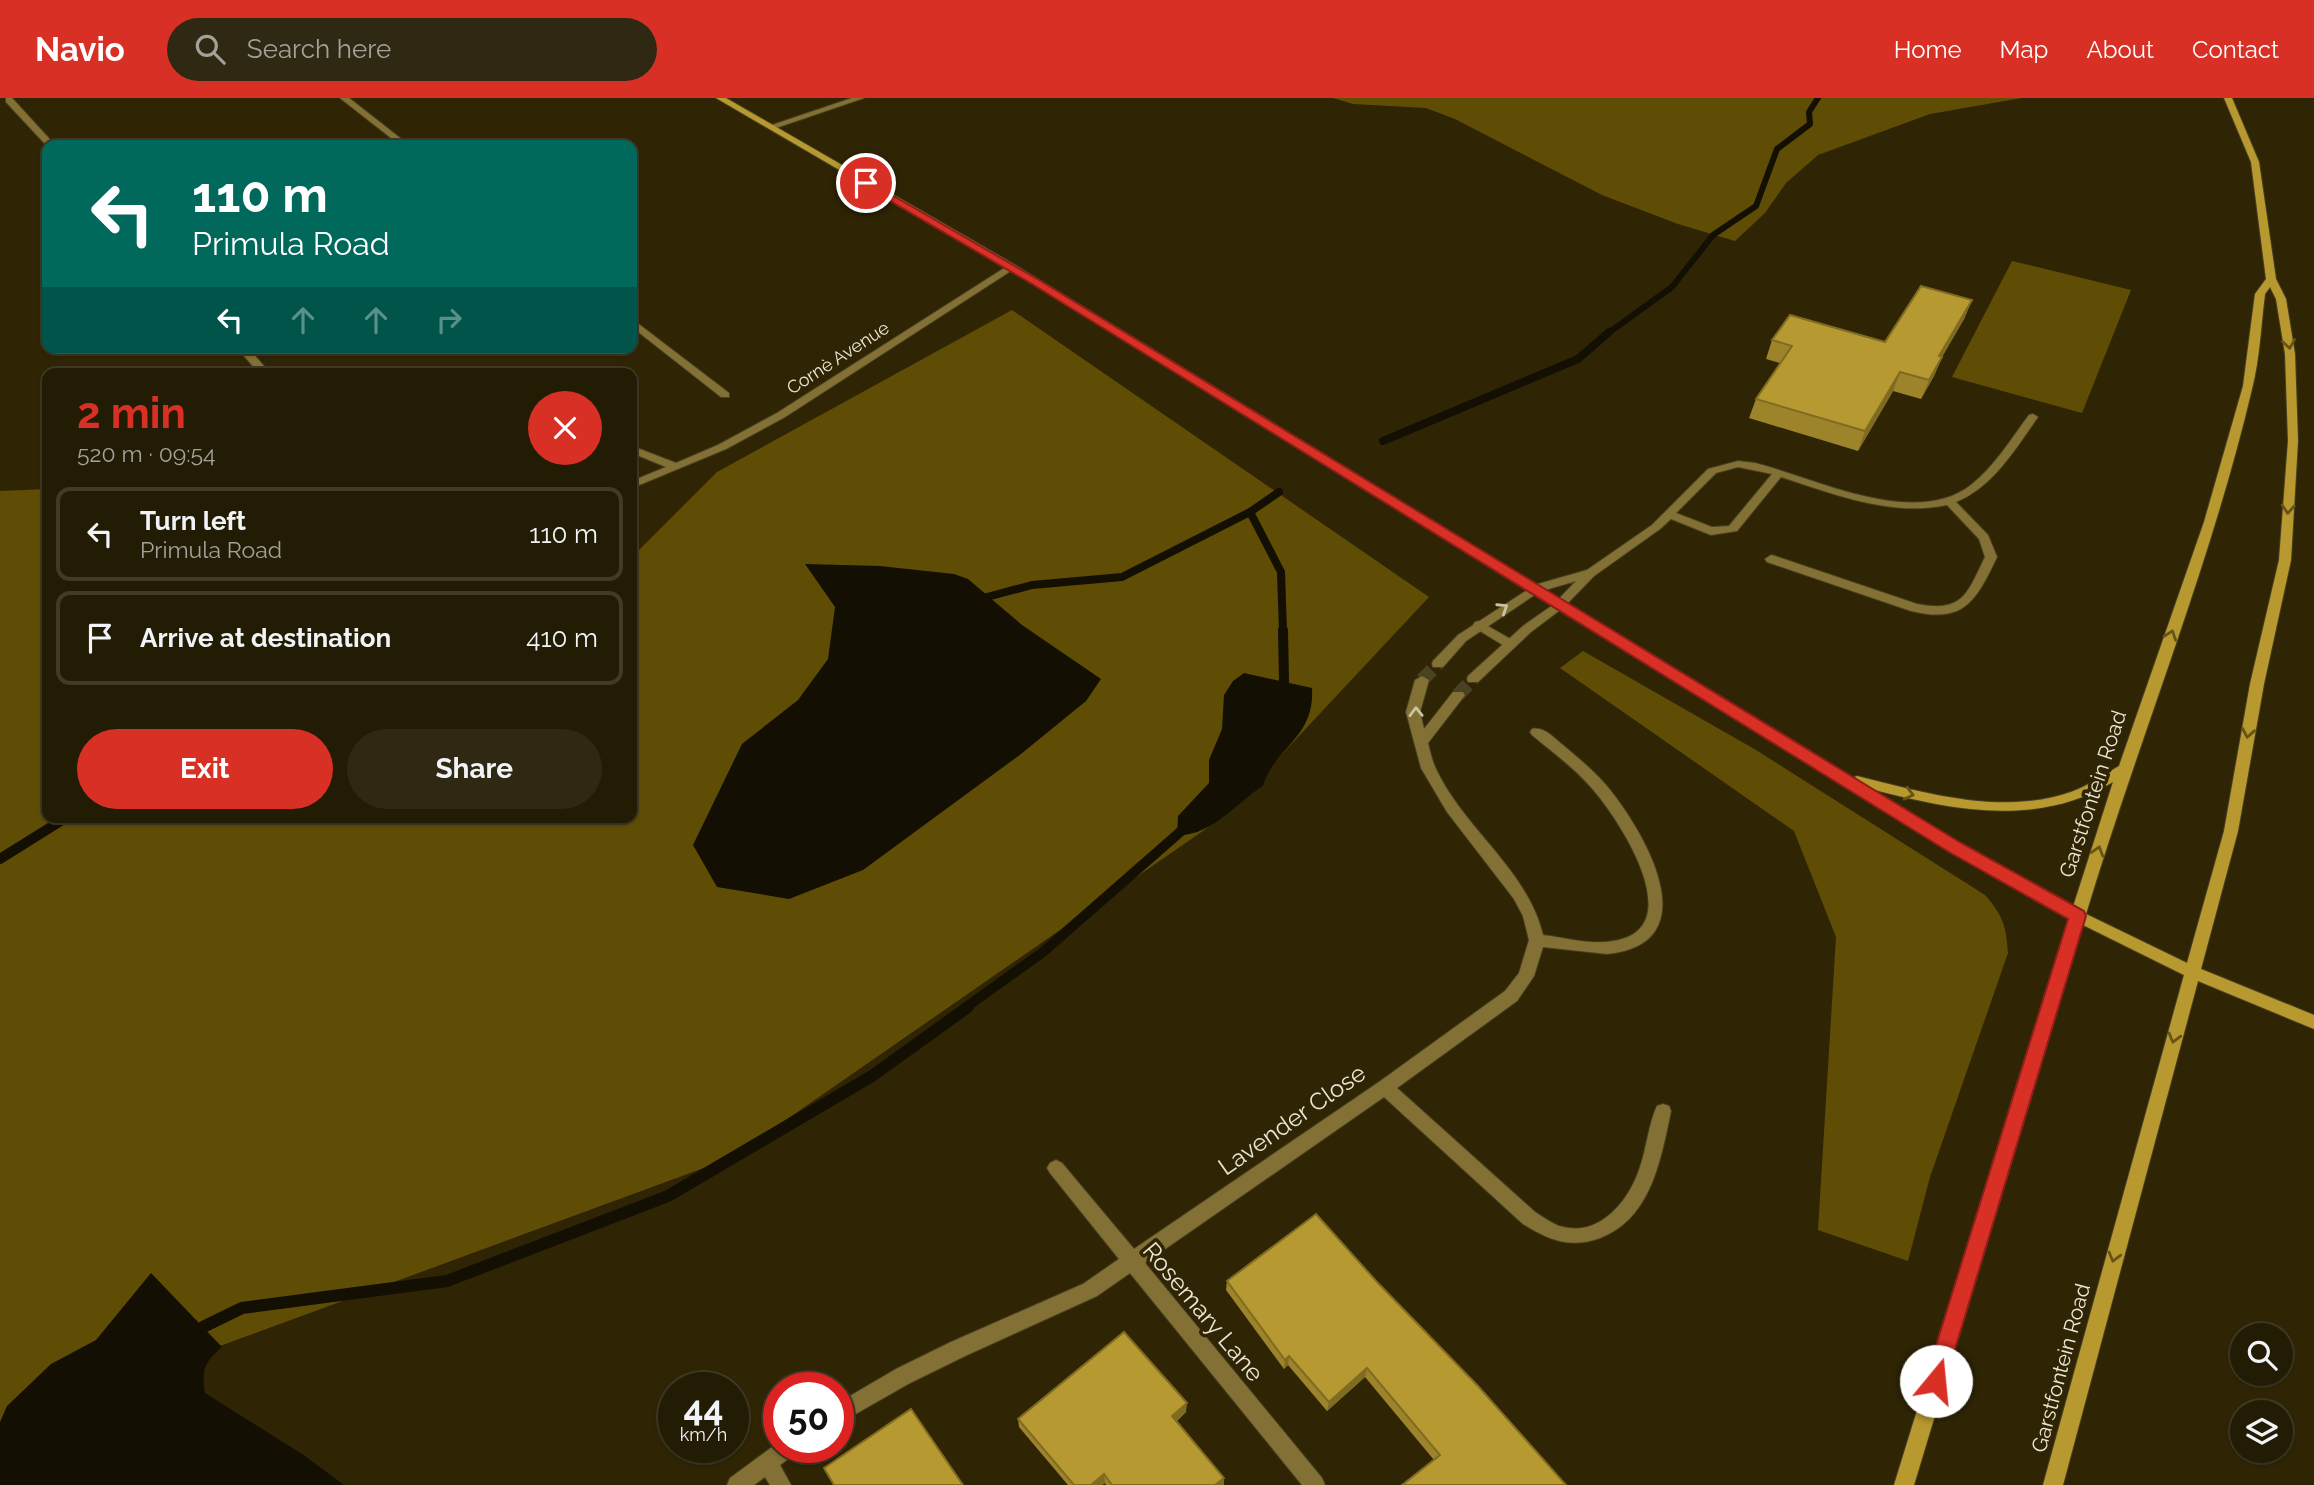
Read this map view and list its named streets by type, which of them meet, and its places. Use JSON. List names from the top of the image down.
{
  "streets": {
    "main road": ["Garstfontein Road"],
    "street": ["Cornè Avenue", "Lavender Close", "Rosemary Lane"]
  },
  "crossings": [
    ["Lavender Close", "Rosemary Lane"]
  ],
  "page": {
    "header": "Navio",
    "search": "Search here",
    "nav": [
      "Home",
      "Map",
      "About",
      "Contact"
    ],
    "turn": ["110 m", "Primula Road"],
    "heading": ["2 min", "520 m · 09:54"],
    "list": [
      {
        "name": "Turn left",
        "note": "Primula Road",
        "value": "110 m"
      },
      {
        "name": "Arrive at destination",
        "value": "410 m"
      }
    ],
    "buttons": ["Exit", "Share"],
    "speed": "44 km/h",
    "limit": "50"
  }
}
